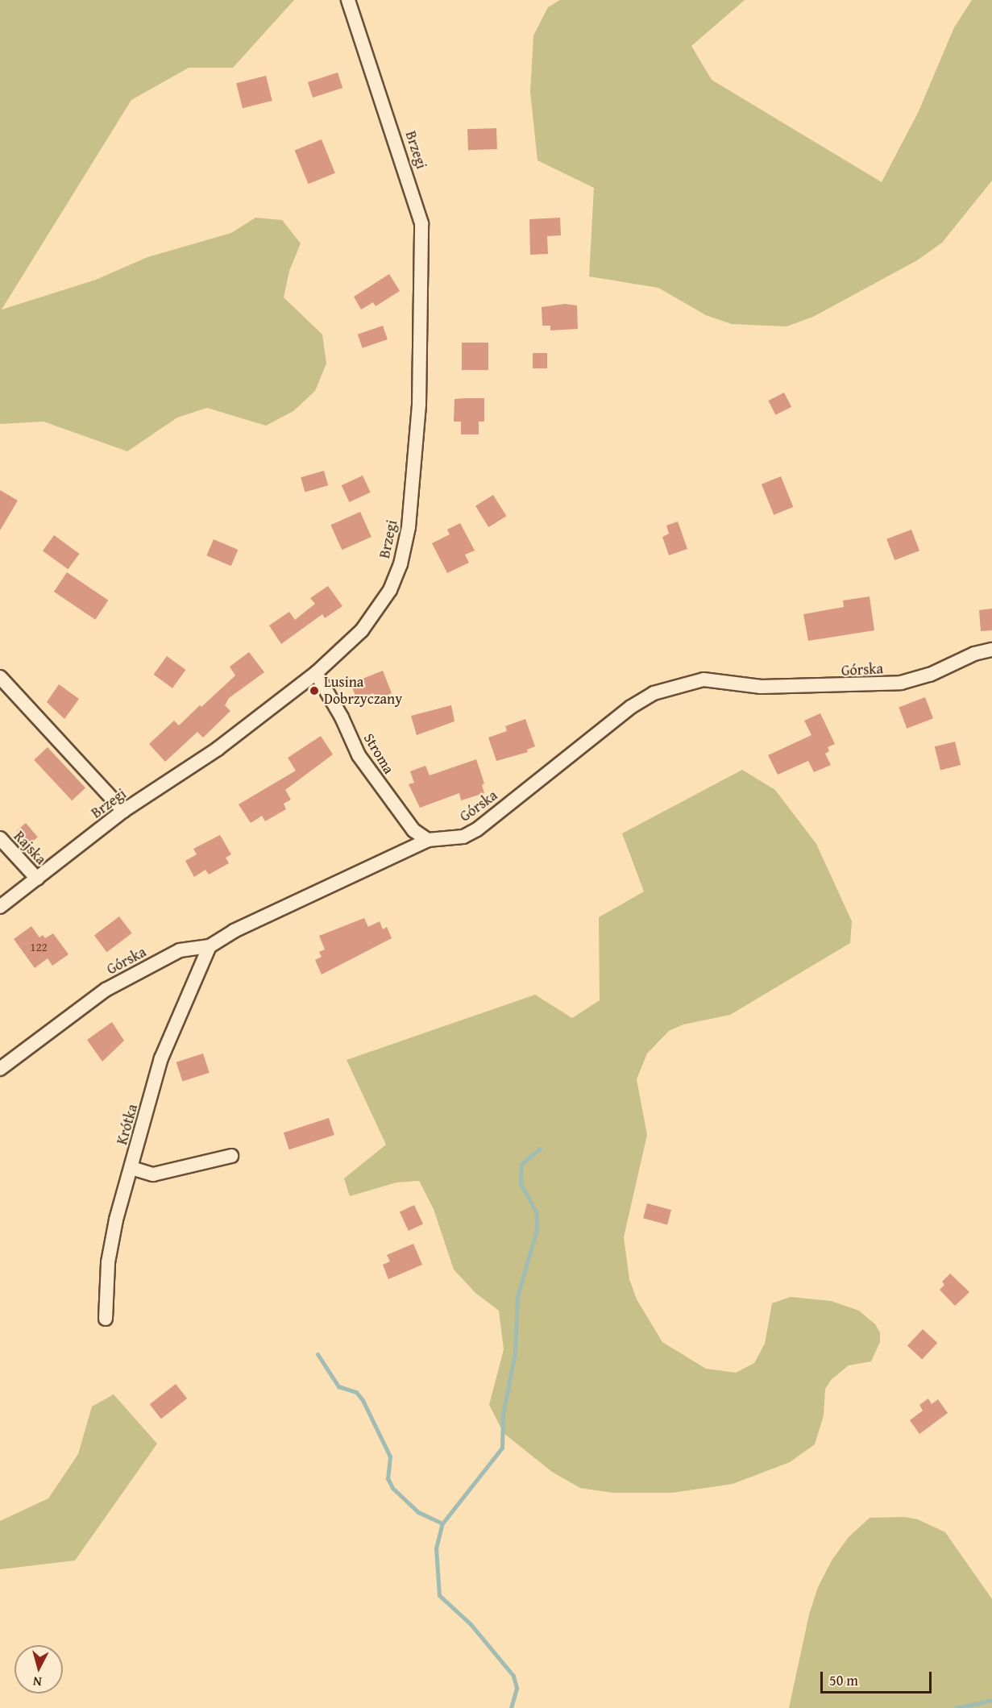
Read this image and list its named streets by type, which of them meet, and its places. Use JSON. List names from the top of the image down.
{
  "streets": {
    "street": [
      "Brzegi",
      "Górska",
      "Stroma",
      "Rajska",
      "Krótka"
    ]
  },
  "crossings": [
    ["Brzegi", "Stroma"],
    ["Brzegi", "Rajska"],
    ["Górska", "Stroma"],
    ["Górska", "Krótka"]
  ],
  "places": ["Lusina Dobrzyczany"],
  "house_numbers": ["122"],
  "scale_bar": "50 m",
  "north": "bottom"
}
